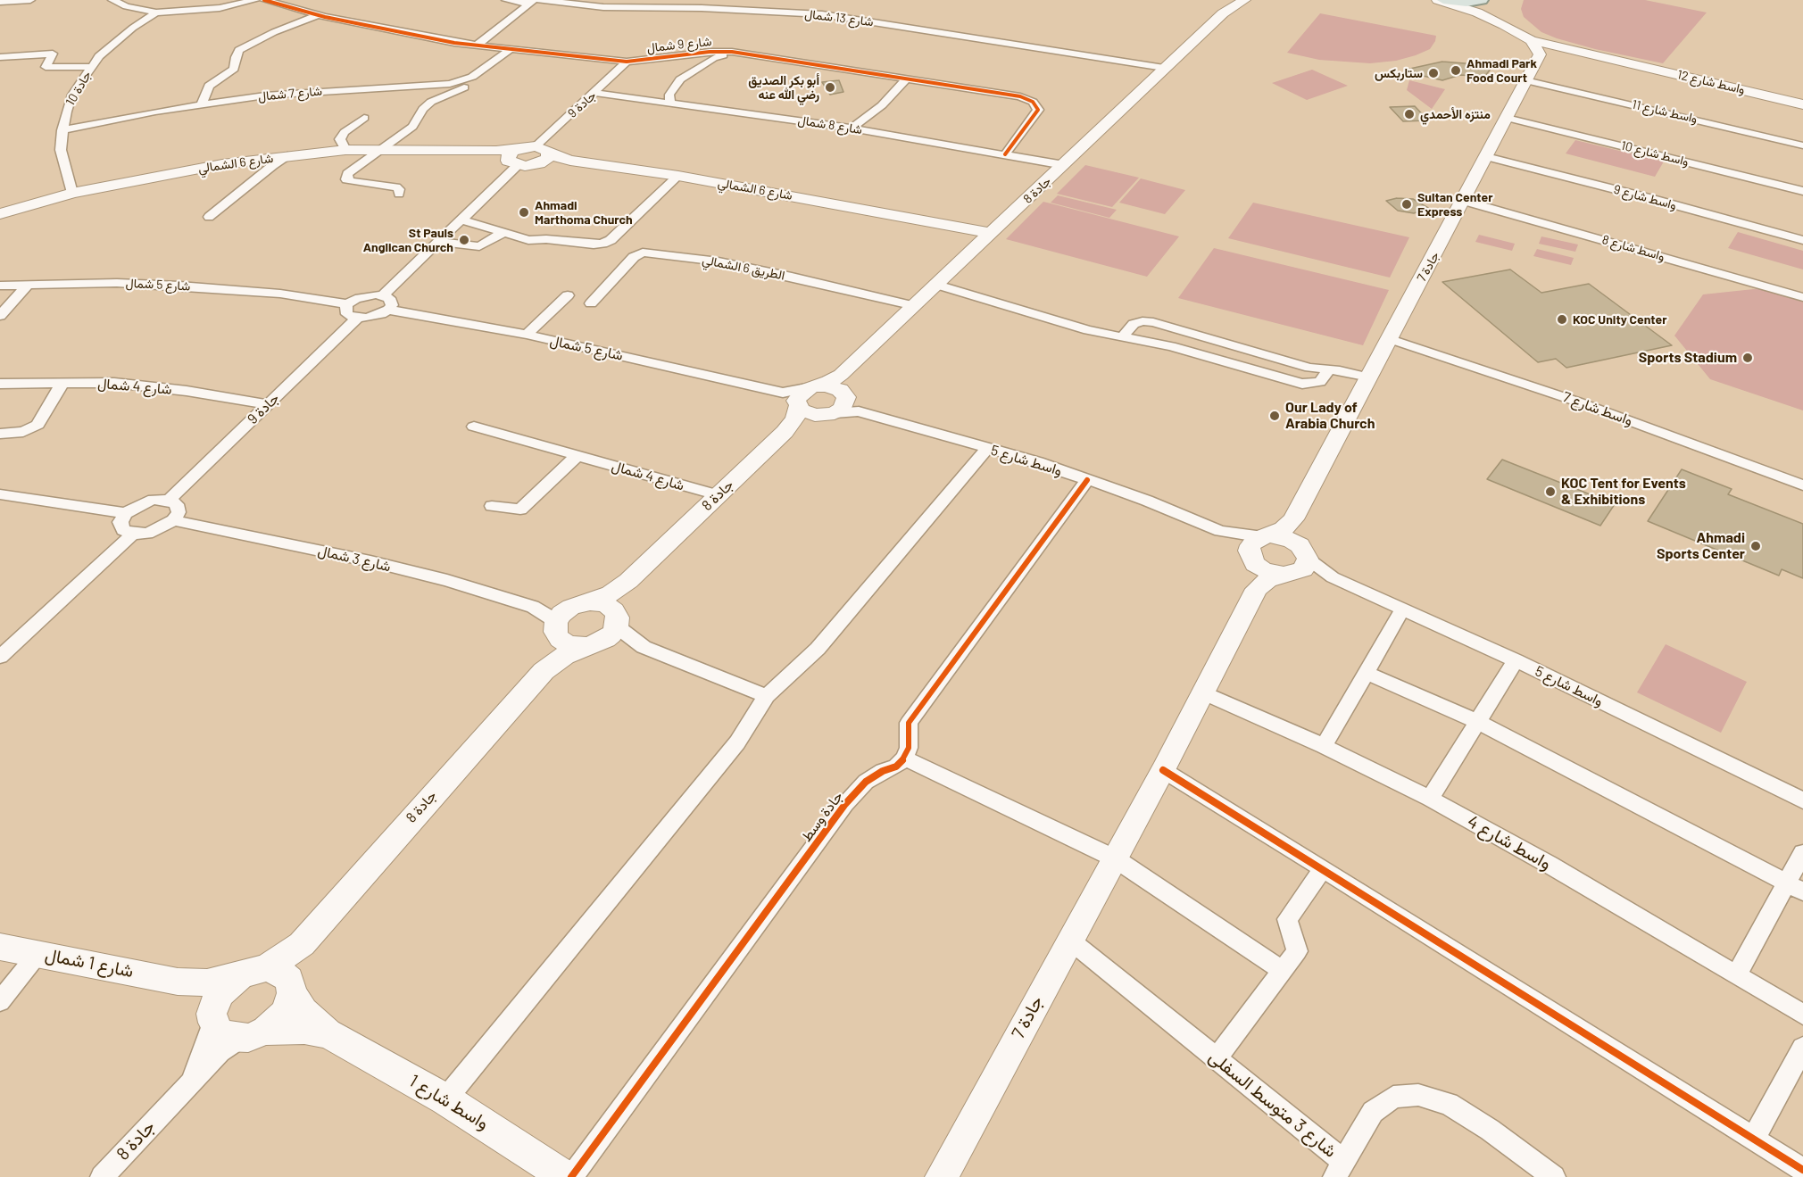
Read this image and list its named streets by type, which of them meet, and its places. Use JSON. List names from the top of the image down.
{
  "streets": {
    "main road": [
      "واسط شارع 12",
      "شارع 6 الشمالي",
      "جادة 8",
      "جادة 7",
      "شارع 1 شمال",
      "واسط شارع 1"
    ],
    "street": [
      "شارع 13 شمال",
      "شارع 9 شمال",
      "جادة 10",
      "شارع 7 شمال",
      "جادة 9",
      "واسط شارع 11",
      "شارع 8 شمال",
      "واسط شارع 10",
      "واسط شارع 9",
      "واسط شارع 8",
      "الطريق 6 الشمالي",
      "شارع 5 شمال",
      "شارع 4 شمال",
      "واسط شارع 7",
      "واسط شارع 5",
      "شارع 3 شمال",
      "جادة وسط",
      "واسط شارع 4",
      "شارع 3 متوسط السفلى"
    ]
  },
  "crossings": [
    ["شارع 13 شمال", "جادة 8"],
    ["شارع 9 شمال", "شارع 7 شمال"],
    ["شارع 9 شمال", "جادة 9"],
    ["شارع 9 شمال", "شارع 8 شمال"],
    ["واسط شارع 12", "جادة 7"],
    ["جادة 10", "شارع 7 شمال"],
    ["جادة 10", "شارع 6 الشمالي"],
    ["جادة 9", "شارع 8 شمال"],
    ["جادة 9", "شارع 6 الشمالي"],
    ["جادة 9", "شارع 4 شمال"],
    ["واسط شارع 11", "جادة 7"],
    ["شارع 8 شمال", "جادة 8"],
    ["واسط شارع 10", "جادة 7"],
    ["شارع 6 الشمالي", "جادة 8"],
    ["جادة 8", "الطريق 6 الشمالي"],
    ["جادة 8", "شارع 5 شمال"],
    ["جادة 8", "شارع 4 شمال"],
    ["جادة 8", "واسط شارع 5"],
    ["جادة 8", "شارع 3 شمال"],
    ["جادة 8", "شارع 1 شمال"],
    ["جادة 8", "واسط شارع 1"],
    ["واسط شارع 9", "جادة 7"],
    ["واسط شارع 8", "جادة 7"],
    ["جادة 7", "واسط شارع 7"],
    ["جادة 7", "واسط شارع 5"],
    ["جادة 7", "واسط شارع 4"],
    ["جادة 7", "شارع 3 متوسط السفلى"],
    ["شارع 1 شمال", "واسط شارع 1"]
  ],
  "places": [
    "Ahmadi Park Food Court",
    "ستاربكس",
    "أبو بكر الصديق رضي الله عنه",
    "منتزه الأحمدي",
    "Sultan Center Express",
    "Ahmadi Marthoma Church",
    "St Pauls Anglican Church",
    "KOC Unity Center",
    "Sports Stadium",
    "Our Lady of Arabia Church",
    "KOC Tent for Events & Exhibitions",
    "Ahmadi Sports Center"
  ]
}
